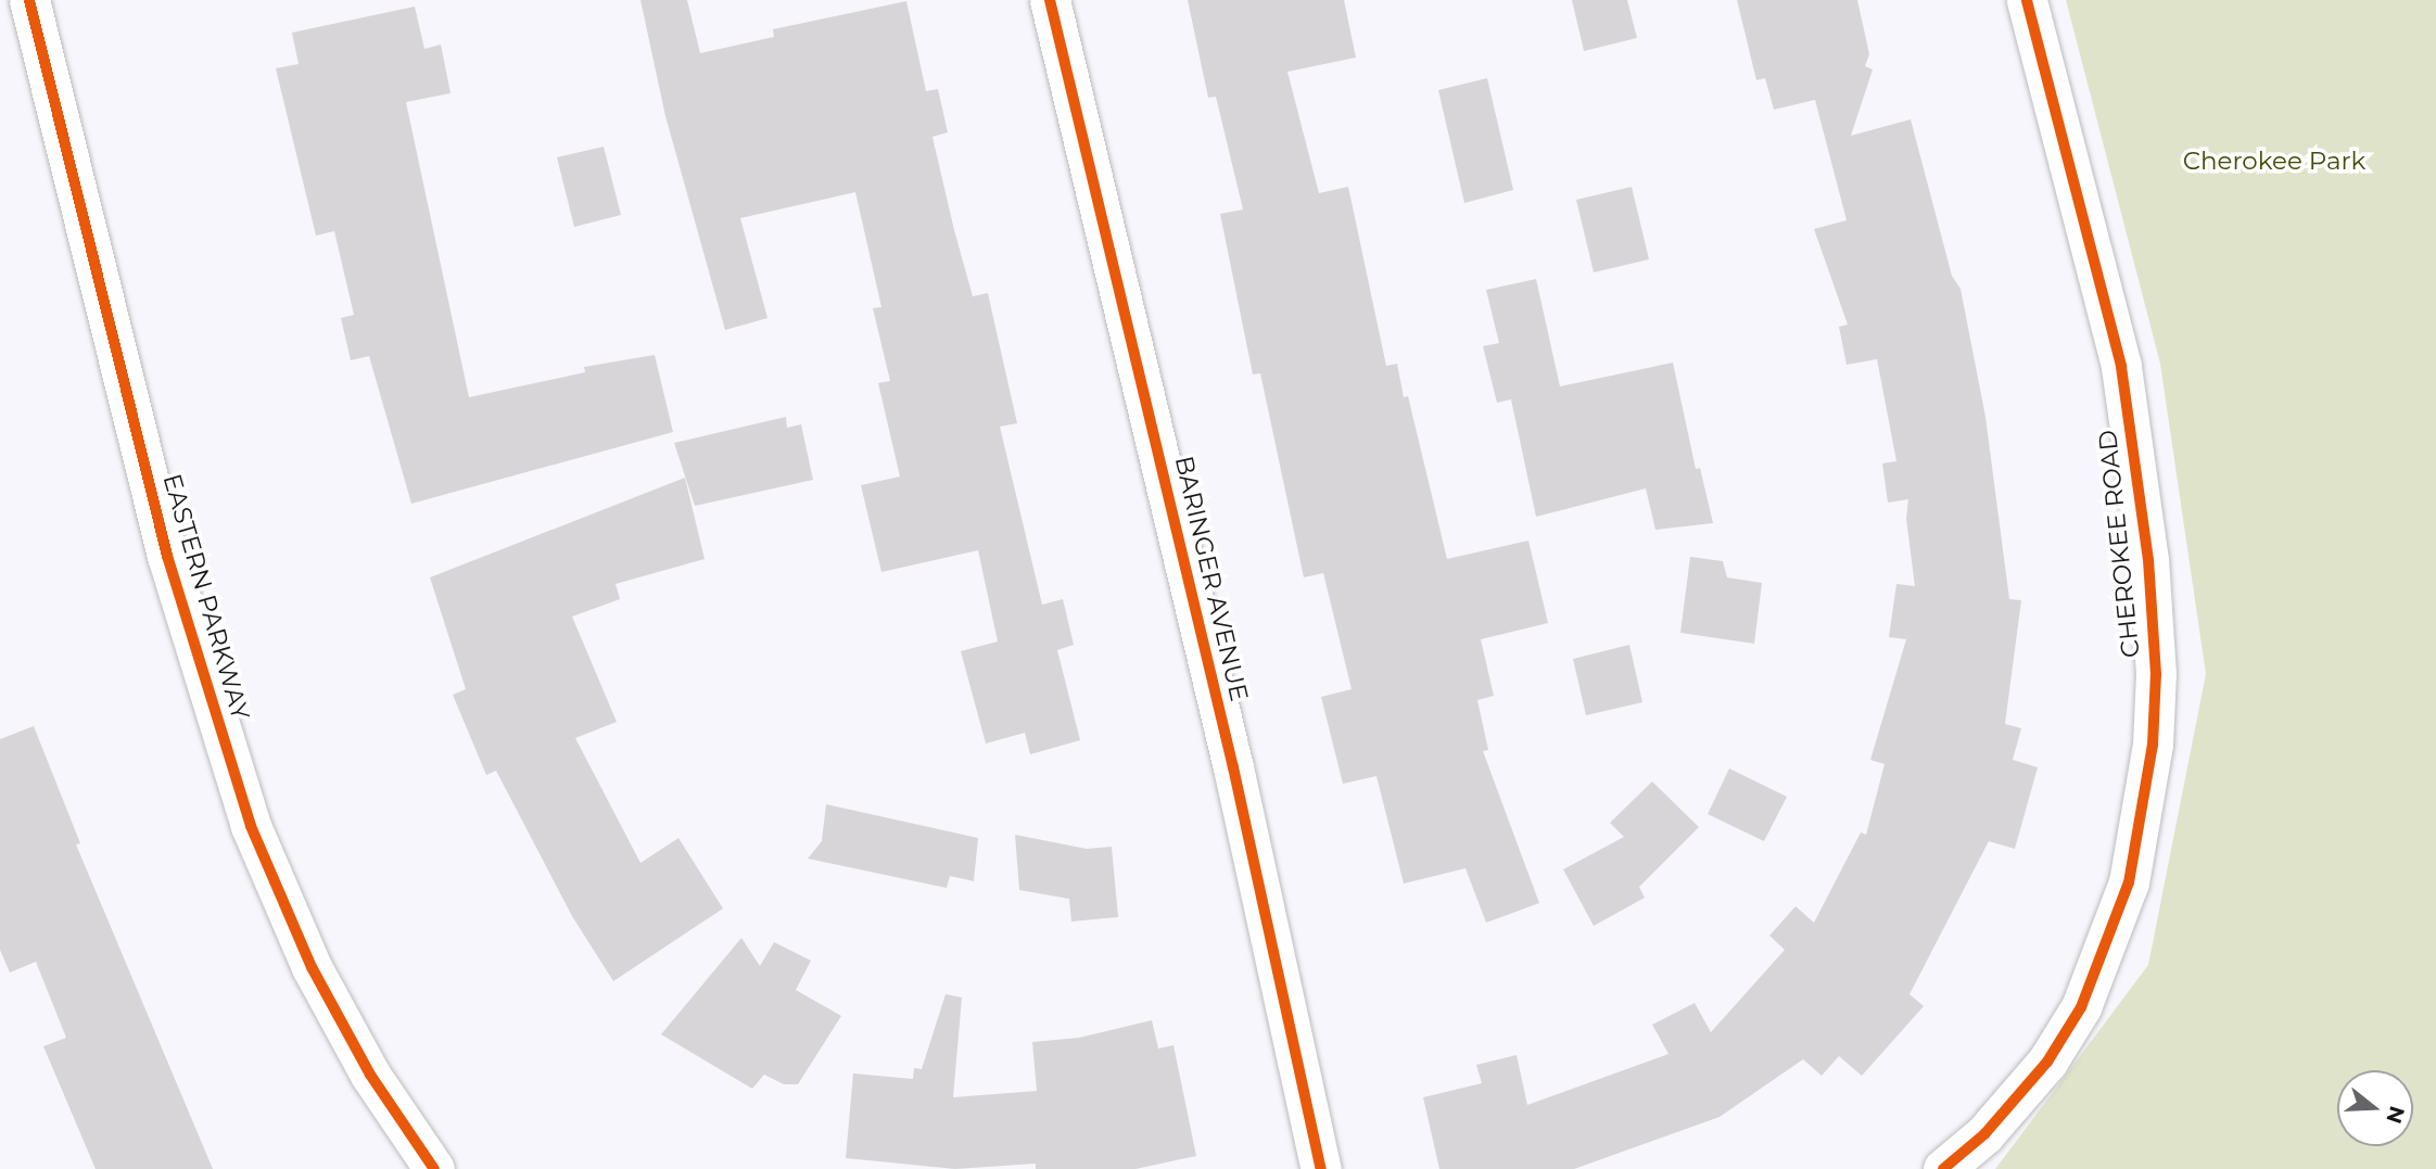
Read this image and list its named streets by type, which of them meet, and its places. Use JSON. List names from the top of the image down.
{
  "streets": {
    "street": ["CHEROKEE ROAD", "BARINGER AVENUE", "EASTERN PARKWAY"]
  },
  "parks": ["Cherokee Park"],
  "north": "right"
}
